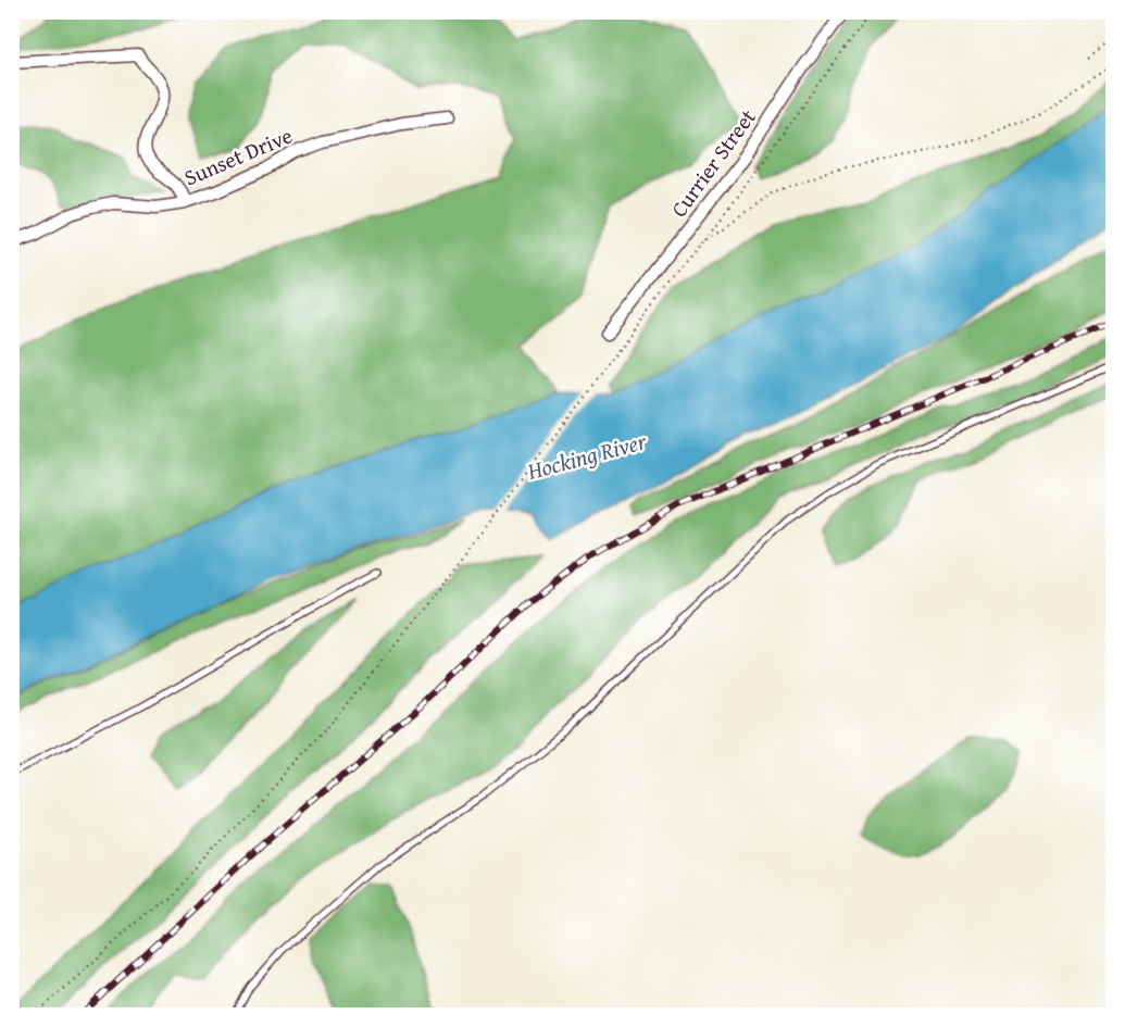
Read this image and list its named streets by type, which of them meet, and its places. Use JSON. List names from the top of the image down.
{
  "streets": {
    "street": ["Sunset Drive", "Currier Street"]
  },
  "water": ["Hocking River"]
}
